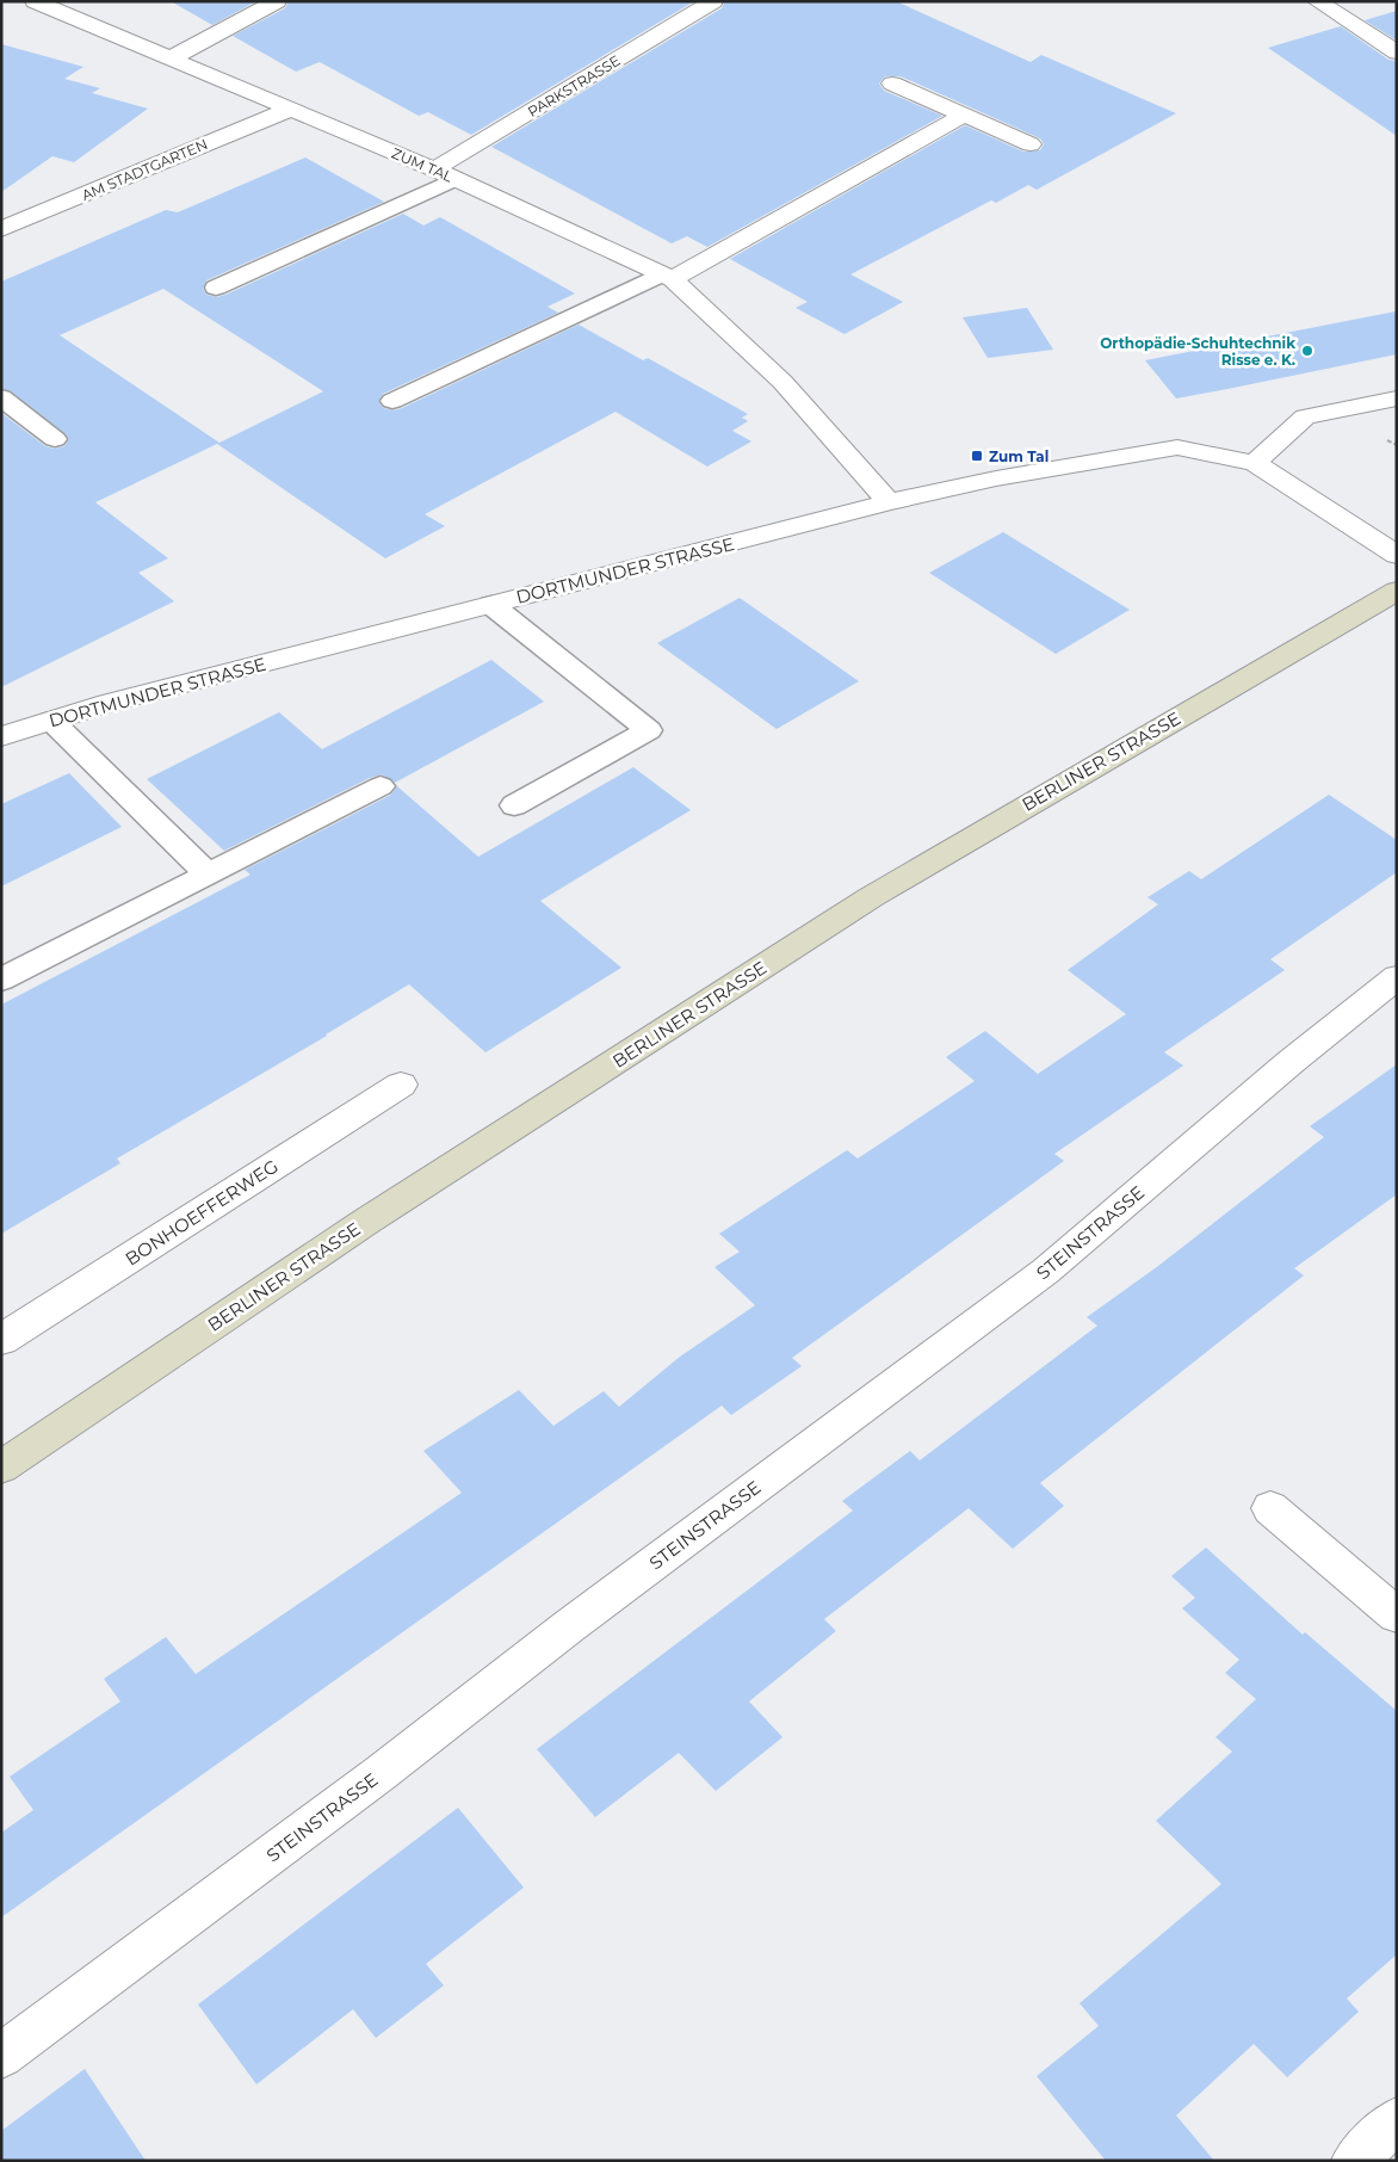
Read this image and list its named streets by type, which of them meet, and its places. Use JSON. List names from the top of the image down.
{
  "streets": {
    "main road": ["BERLINER STRASSE"],
    "street": [
      "PARKSTRASSE",
      "ZUM TAL",
      "AM STADTGARTEN",
      "DORTMUNDER STRASSE",
      "BONHOEFFERWEG",
      "STEINSTRASSE"
    ]
  },
  "crossings": [
    ["PARKSTRASSE", "ZUM TAL"],
    ["ZUM TAL", "AM STADTGARTEN"],
    ["ZUM TAL", "DORTMUNDER STRASSE"]
  ],
  "places": {
    "other": ["Orthopädie-Schuhtechnik Risse e. K."],
    "transit": ["Zum Tal"]
  }
}
